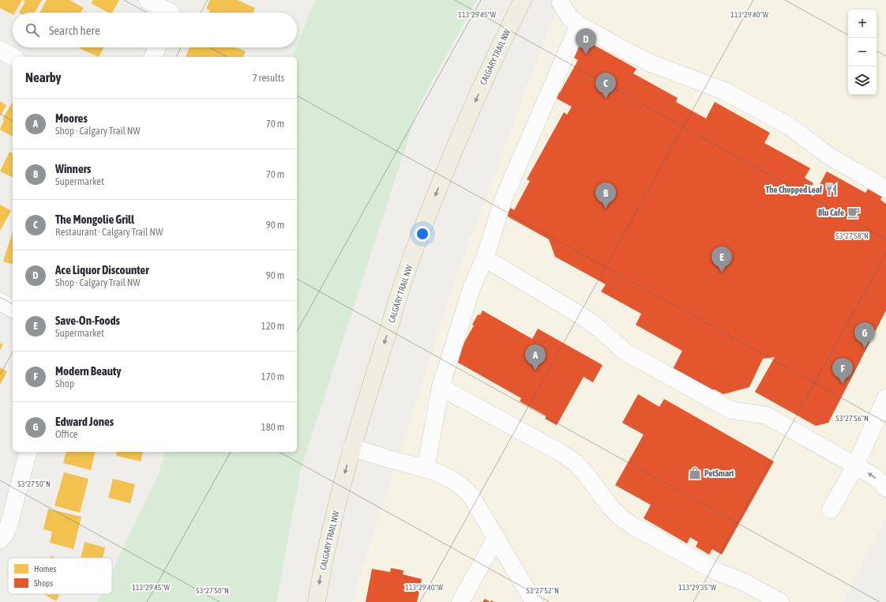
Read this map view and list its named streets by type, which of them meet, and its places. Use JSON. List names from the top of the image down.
{
  "streets": {
    "highway": ["CALGARY TRAIL NW"]
  },
  "one_way": ["CALGARY TRAIL NW"],
  "places": {
    "restaurant": ["The Chopped Leaf"],
    "cafe": ["Blu Cafe"],
    "shop": ["PetSmart"]
  },
  "legend": ["Homes", "Shops"],
  "page": {
    "map_buttons": ["+", "−"],
    "search": "Search here",
    "pins": [
      "D",
      "C",
      "B",
      "E",
      "G",
      "A",
      "F"
    ],
    "heading": ["Nearby", "7 results"],
    "list": [
      {
        "mark": "A",
        "name": "Moores",
        "note": "Shop · Calgary Trail NW",
        "value": "70 m"
      },
      {
        "mark": "B",
        "name": "Winners",
        "note": "Supermarket",
        "value": "70 m"
      },
      {
        "mark": "C",
        "name": "The Mongolie Grill",
        "note": "Restaurant · Calgary Trail NW",
        "value": "90 m"
      },
      {
        "mark": "D",
        "name": "Ace Liquor Discounter",
        "note": "Shop · Calgary Trail NW",
        "value": "90 m"
      },
      {
        "mark": "E",
        "name": "Save-On-Foods",
        "note": "Supermarket",
        "value": "120 m"
      },
      {
        "mark": "F",
        "name": "Modern Beauty",
        "note": "Shop",
        "value": "170 m"
      },
      {
        "mark": "G",
        "name": "Edward Jones",
        "note": "Office",
        "value": "180 m"
      }
    ]
  },
  "coordinates": [
    "113°29'45\"W",
    "113°29'40\"W",
    "53°27'58\"N",
    "53°27'56\"N",
    "53°27'50\"N",
    "113°29'35\"W",
    "53°27'52\"N"
  ]
}
